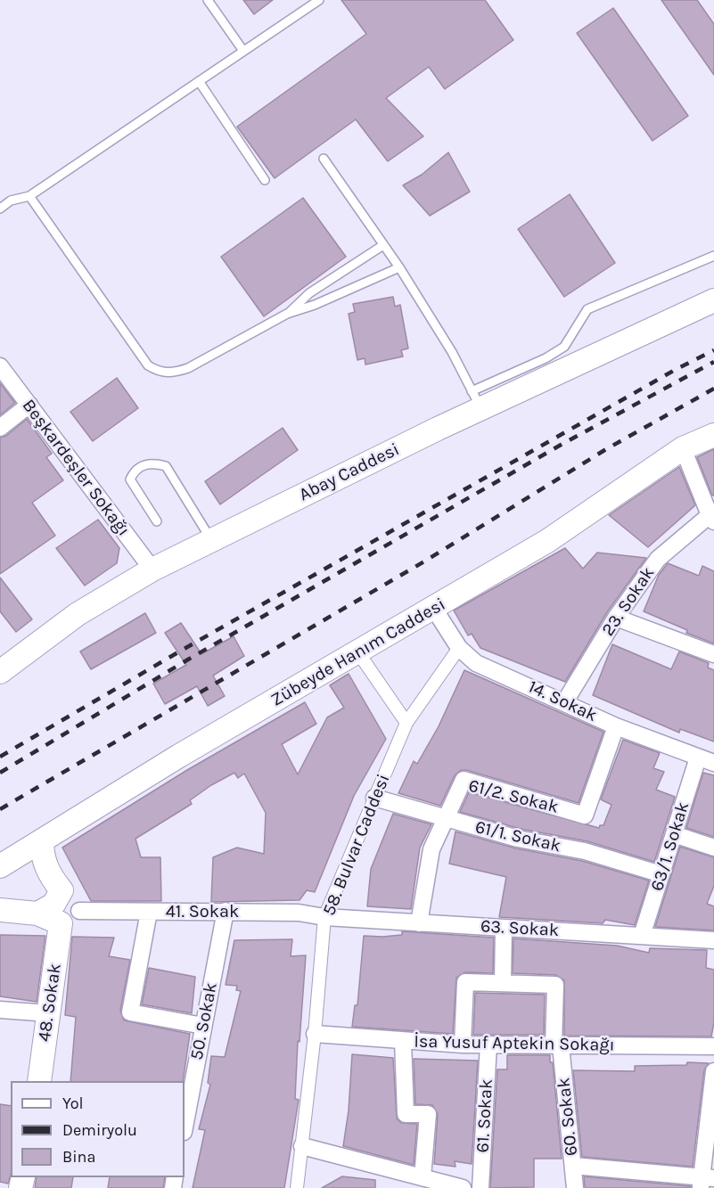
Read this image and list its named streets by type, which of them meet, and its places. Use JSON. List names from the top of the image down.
{
  "streets": {
    "main road": ["Abay Caddesi", "Zübeyde Hanım Caddesi", "48. Sokak"],
    "street": [
      "Beşkardeşler Sokağı",
      "23. Sokak",
      "14. Sokak",
      "61/2. Sokak",
      "61/1. Sokak",
      "58. Bulvar Caddesi",
      "63/1. Sokak",
      "41. Sokak",
      "63. Sokak",
      "50. Sokak",
      "İsa Yusuf Aptekin Sokağı",
      "61. Sokak",
      "60. Sokak"
    ]
  },
  "crossings": [
    ["Beşkardeşler Sokağı", "Abay Caddesi"],
    ["23. Sokak", "14. Sokak"],
    ["Zübeyde Hanım Caddesi", "14. Sokak"],
    ["14. Sokak", "61/2. Sokak"],
    ["14. Sokak", "58. Bulvar Caddesi"],
    ["14. Sokak", "63/1. Sokak"],
    ["61/2. Sokak", "61/1. Sokak"],
    ["61/2. Sokak", "63. Sokak"],
    ["61/1. Sokak", "58. Bulvar Caddesi"],
    ["61/1. Sokak", "63/1. Sokak"],
    ["58. Bulvar Caddesi", "41. Sokak"],
    ["58. Bulvar Caddesi", "63. Sokak"],
    ["58. Bulvar Caddesi", "İsa Yusuf Aptekin Sokağı"],
    ["63/1. Sokak", "63. Sokak"],
    ["41. Sokak", "63. Sokak"],
    ["41. Sokak", "50. Sokak"],
    ["İsa Yusuf Aptekin Sokağı", "61. Sokak"],
    ["İsa Yusuf Aptekin Sokağı", "60. Sokak"]
  ],
  "legend": ["Yol", "Demiryolu", "Bina"]
}
